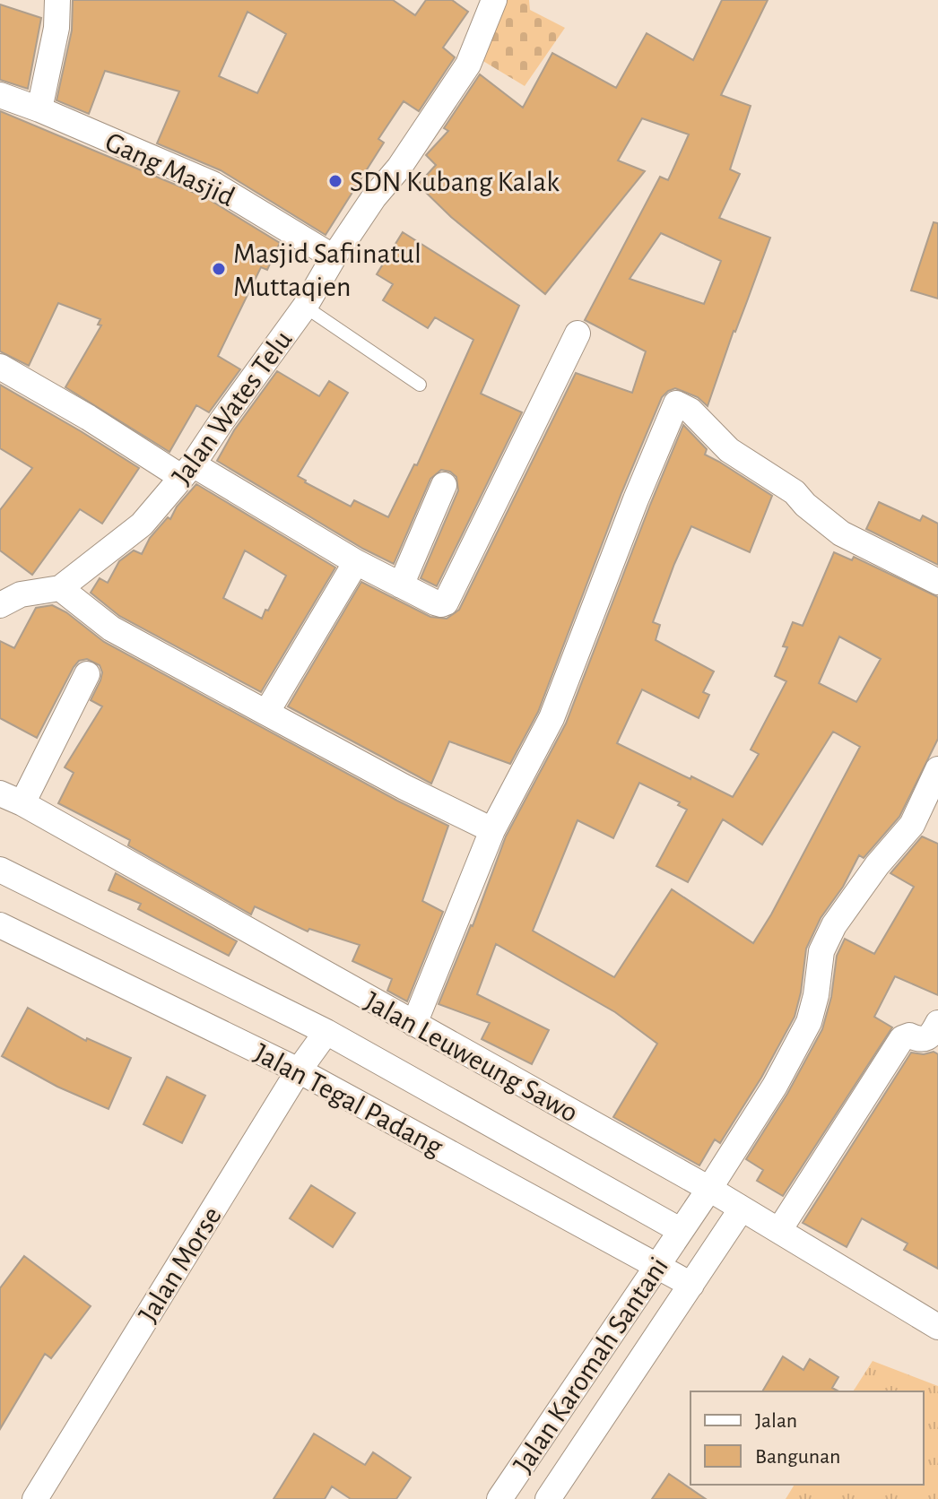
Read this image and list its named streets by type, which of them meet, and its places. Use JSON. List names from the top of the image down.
{
  "streets": {
    "street": [
      "Gang Masjid",
      "Jalan Wates Telu",
      "Jalan Leuweung Sawo",
      "Jalan Tegal Padang",
      "Jalan Morse",
      "Jalan Karomah Santani"
    ]
  },
  "crossings": [
    ["Gang Masjid", "Jalan Wates Telu"],
    ["Jalan Leuweung Sawo", "Jalan Karomah Santani"],
    ["Jalan Tegal Padang", "Jalan Morse"],
    ["Jalan Tegal Padang", "Jalan Karomah Santani"]
  ],
  "places": ["SDN Kubang Kalak", "Masjid Safiinatul Muttaqien"],
  "legend": ["Jalan", "Bangunan"]
}
